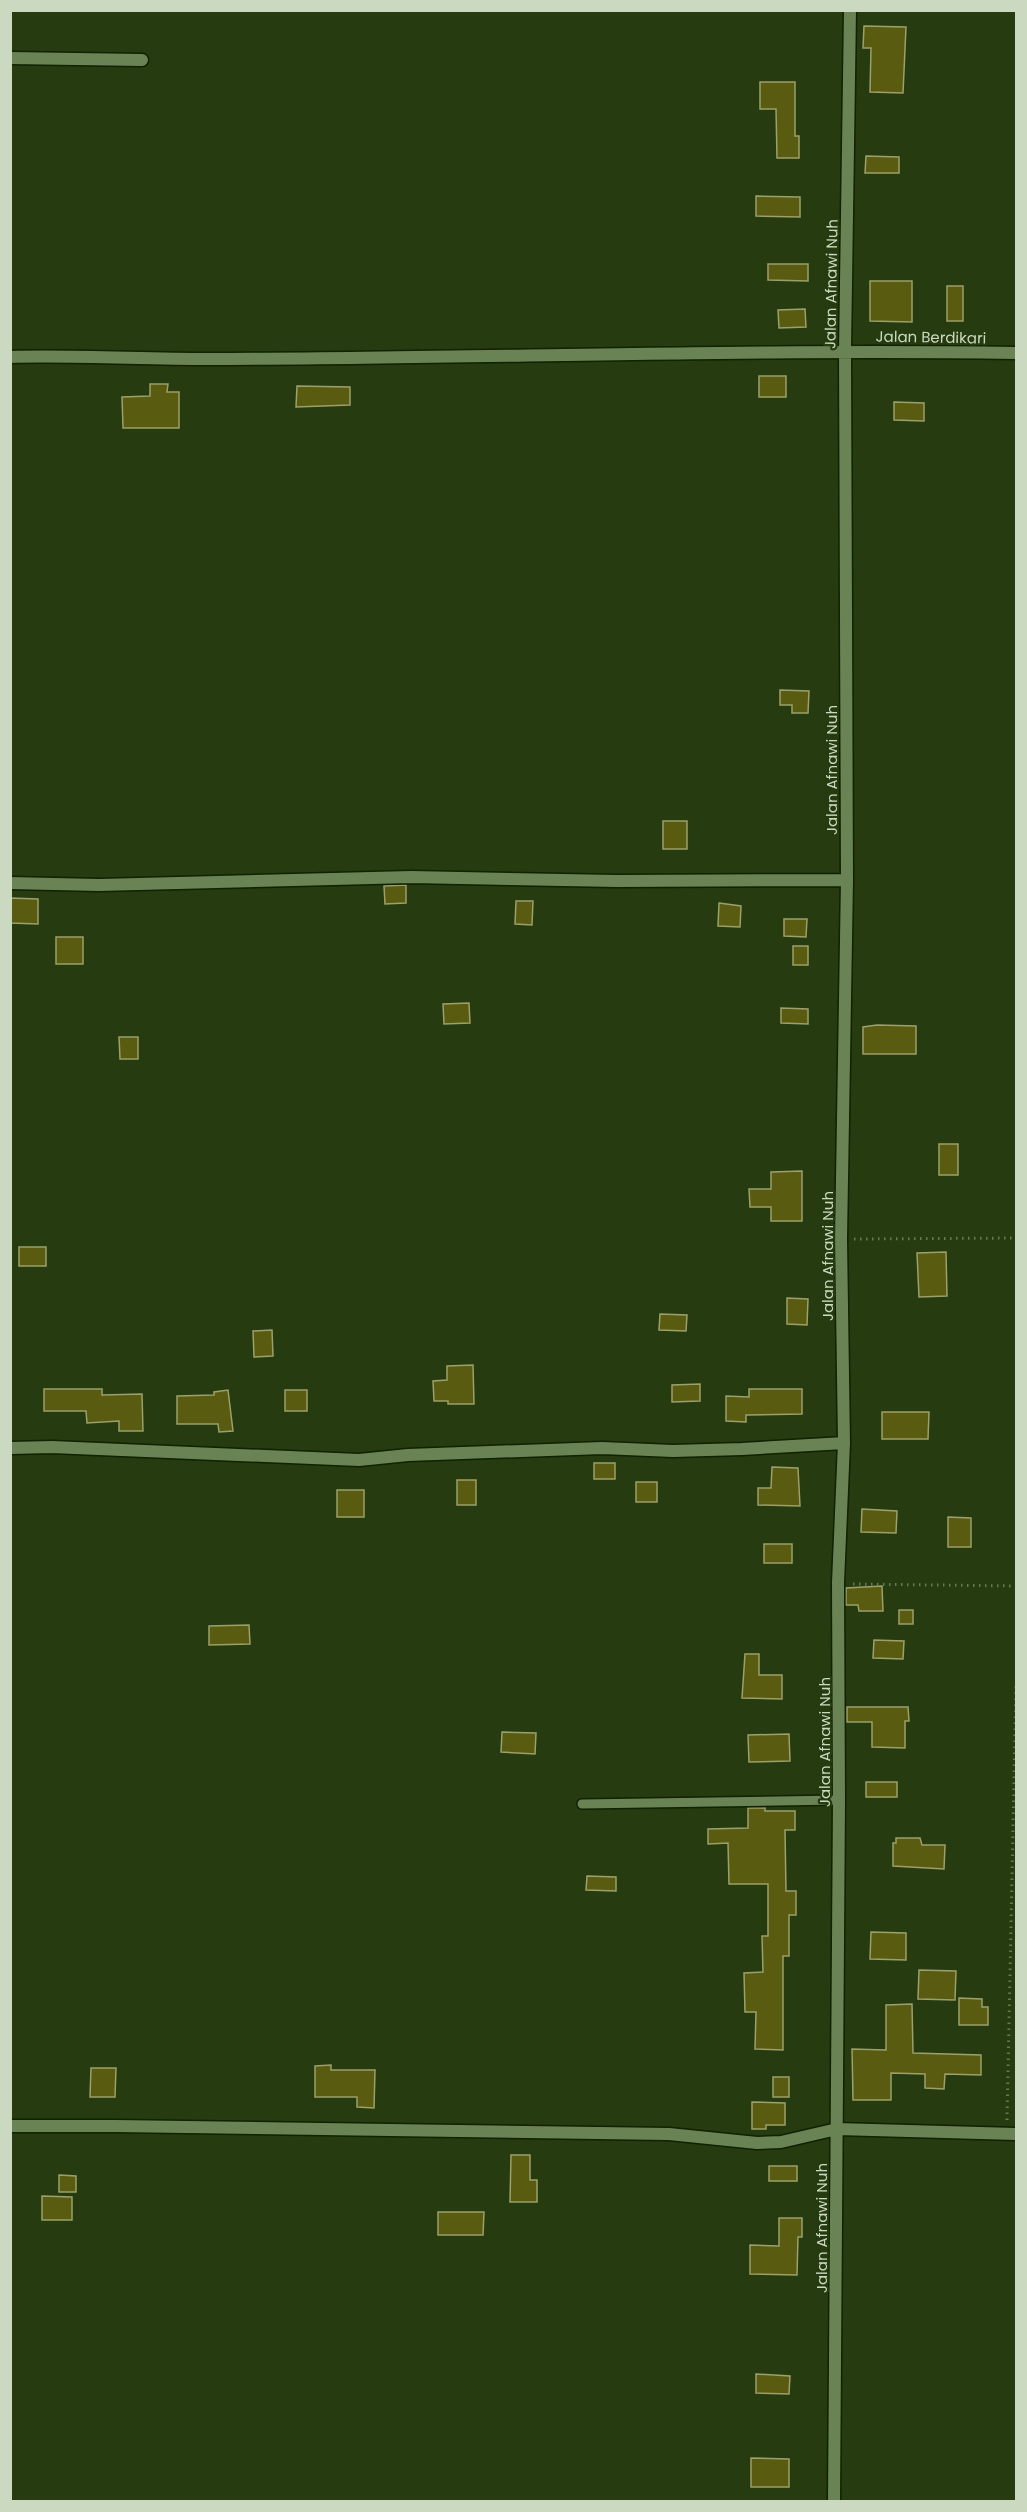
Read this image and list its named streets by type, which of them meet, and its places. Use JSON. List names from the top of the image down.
{
  "streets": {
    "street": ["Jalan Afnawi Nuh", "Jalan Berdikari"]
  },
  "crossings": [
    ["Jalan Afnawi Nuh", "Jalan Berdikari"]
  ]
}
